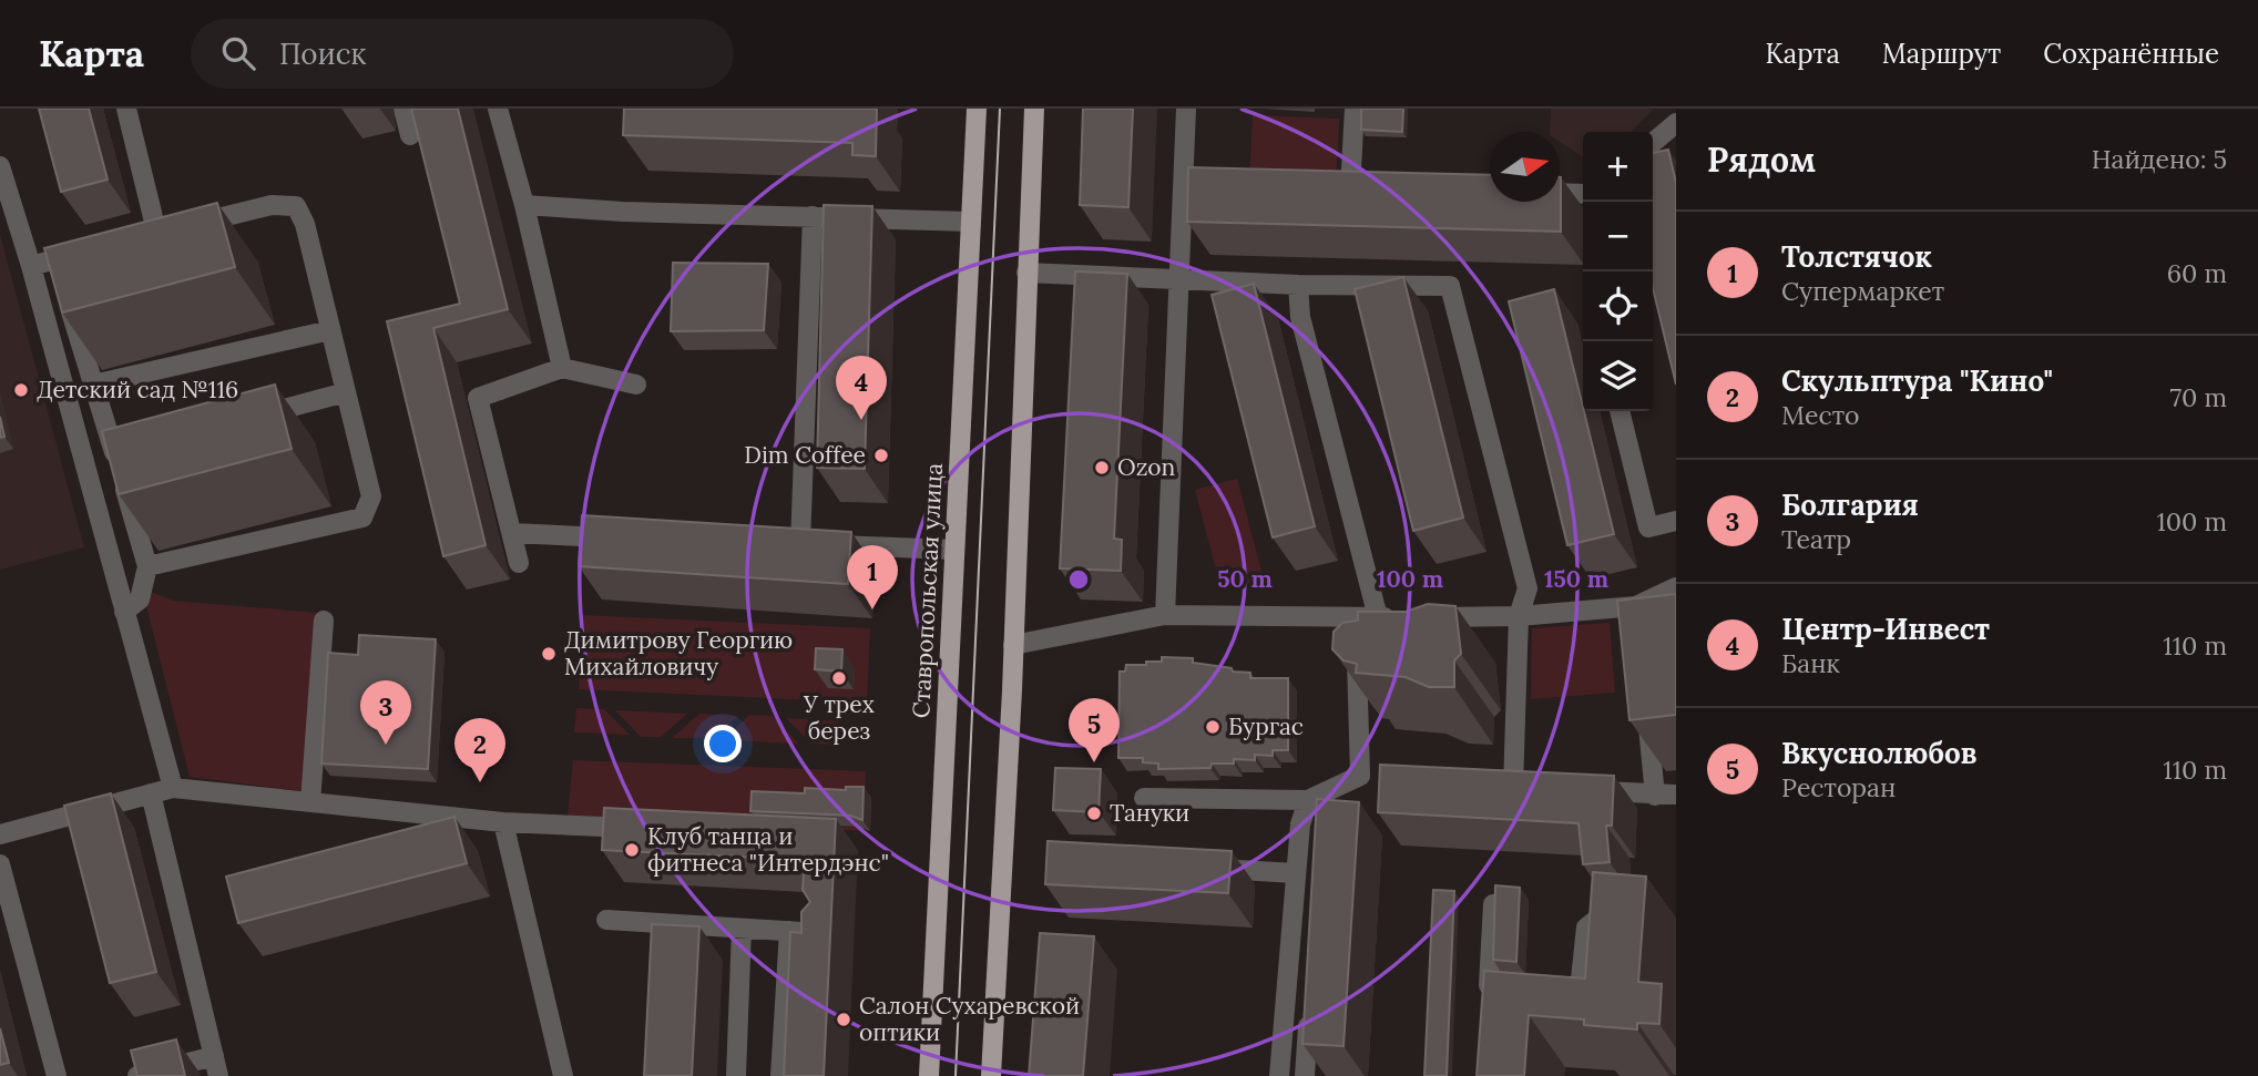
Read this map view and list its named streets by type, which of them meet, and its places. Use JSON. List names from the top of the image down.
{
  "streets": {
    "main road": ["Ставропольская улица"]
  },
  "places": [
    "Детский сад №116",
    "Dim Coffee",
    "Ozon",
    "Димитрову Георгию Михайловичу",
    "У трех берез",
    "Бургас",
    "Тануки",
    "Клуб танца и фитнеса \"Интердэнс\"",
    "Салон Сухаревской оптики"
  ],
  "north": "right",
  "page": {
    "header": "Карта",
    "search": "Поиск",
    "nav": ["Карта", "Маршрут", "Сохранённые"],
    "heading": ["Рядом", "Найдено: 5"],
    "map_buttons": ["+", "−"],
    "list": [
      {
        "mark": "1",
        "name": "Толстячок",
        "note": "Супермаркет",
        "value": "60 m"
      },
      {
        "mark": "2",
        "name": "Скульптура \"Кино\"",
        "note": "Место",
        "value": "70 m"
      },
      {
        "mark": "3",
        "name": "Болгария",
        "note": "Театр",
        "value": "100 m"
      },
      {
        "mark": "4",
        "name": "Центр-Инвест",
        "note": "Банк",
        "value": "110 m"
      },
      {
        "mark": "5",
        "name": "Вкуснолюбов",
        "note": "Ресторан",
        "value": "110 m"
      }
    ],
    "pins": [
      "4",
      "1",
      "3",
      "5",
      "2"
    ]
  },
  "rings": ["50 m", "100 m", "150 m"]
}
